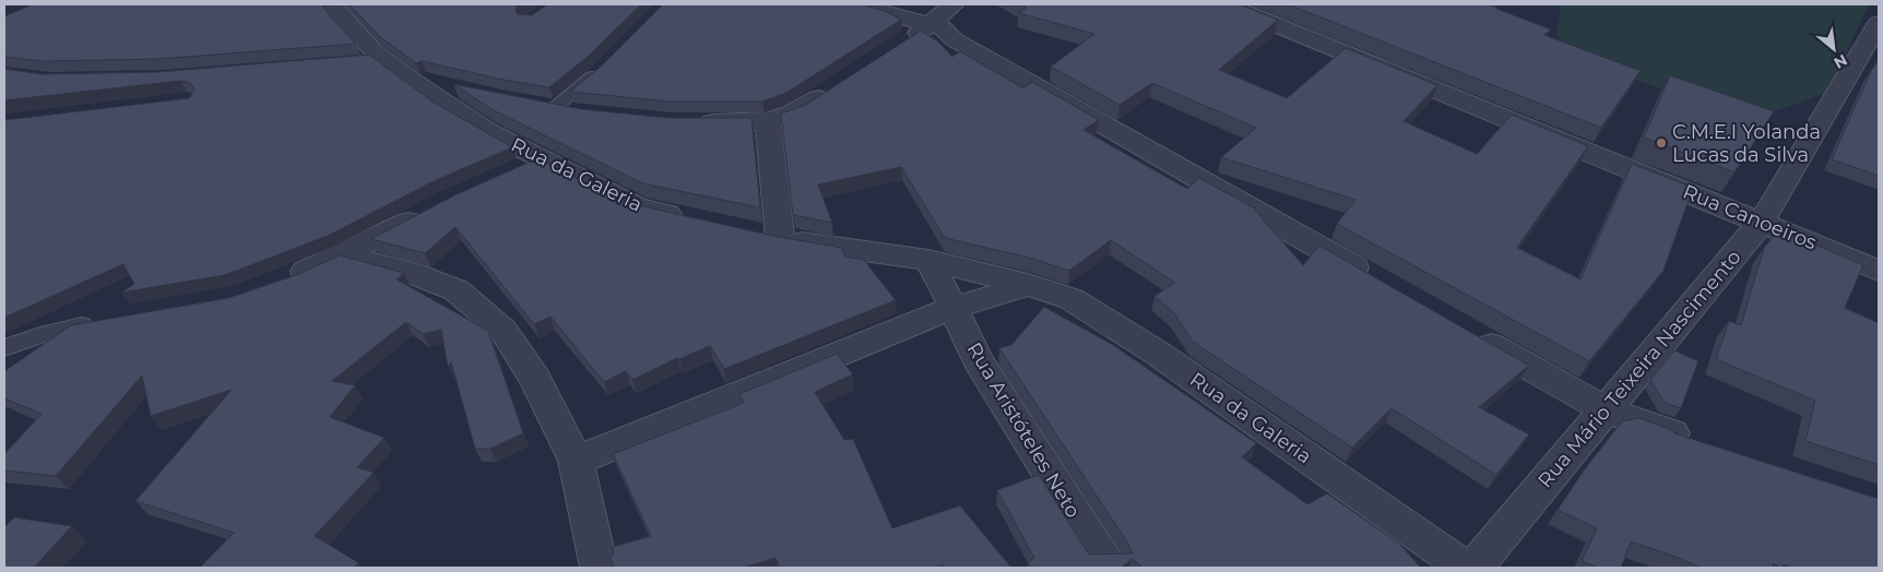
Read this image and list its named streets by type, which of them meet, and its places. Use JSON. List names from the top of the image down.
{
  "streets": {
    "street": [
      "Rua da Galeria",
      "Rua Canoeiros",
      "Rua Mário Teixeira Nascimento",
      "Rua Aristóteles Neto"
    ]
  },
  "crossings": [
    ["Rua da Galeria", "Rua Aristóteles Neto"],
    ["Rua Canoeiros", "Rua Mário Teixeira Nascimento"]
  ],
  "places": ["C.M.E.I Yolanda Lucas da Silva"],
  "north": "bottom right"
}
